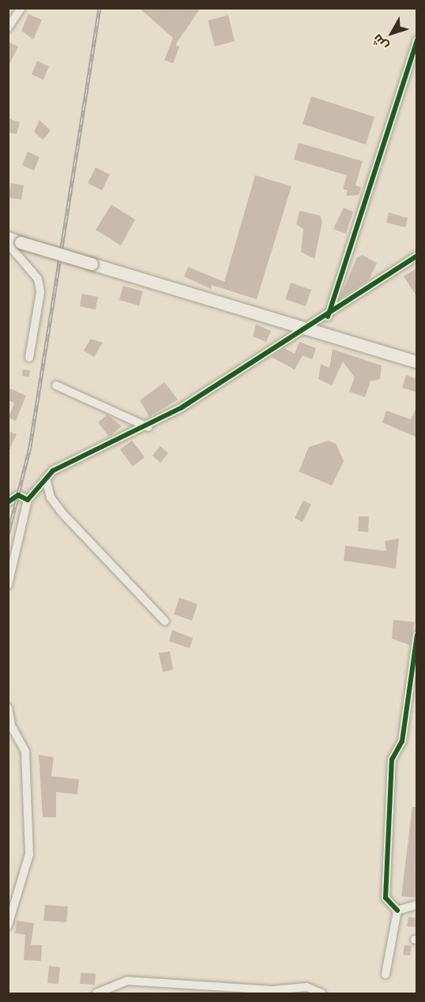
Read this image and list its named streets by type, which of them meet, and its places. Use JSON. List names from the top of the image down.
{
  "north": "bottom left"
}
